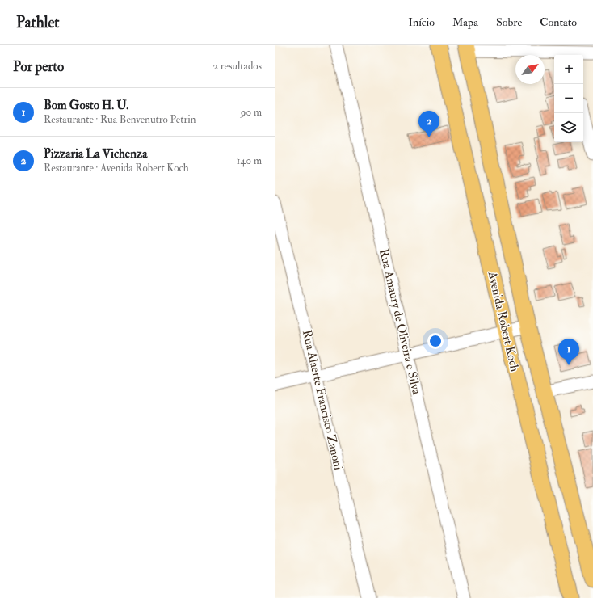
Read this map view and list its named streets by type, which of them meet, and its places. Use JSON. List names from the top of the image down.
{
  "streets": {
    "main road": ["Avenida Robert Koch"],
    "street": ["Rua Amaury de Oliveira e Silva", "Rua Alaerte Francisco Zanoni"]
  },
  "north": "top right",
  "page": {
    "header": "Pathlet",
    "nav": [
      "Início",
      "Mapa",
      "Sobre",
      "Contato"
    ],
    "heading": ["Por perto", "2 resultados"],
    "map_buttons": ["+", "−"],
    "list": [
      {
        "mark": "1",
        "name": "Bom Gosto H. U.",
        "note": "Restaurante · Rua Benvenutro Petrin",
        "value": "90 m"
      },
      {
        "mark": "2",
        "name": "Pizzaria La Vichenza",
        "note": "Restaurante · Avenida Robert Koch",
        "value": "140 m"
      }
    ],
    "pins": ["2", "1"]
  }
}
